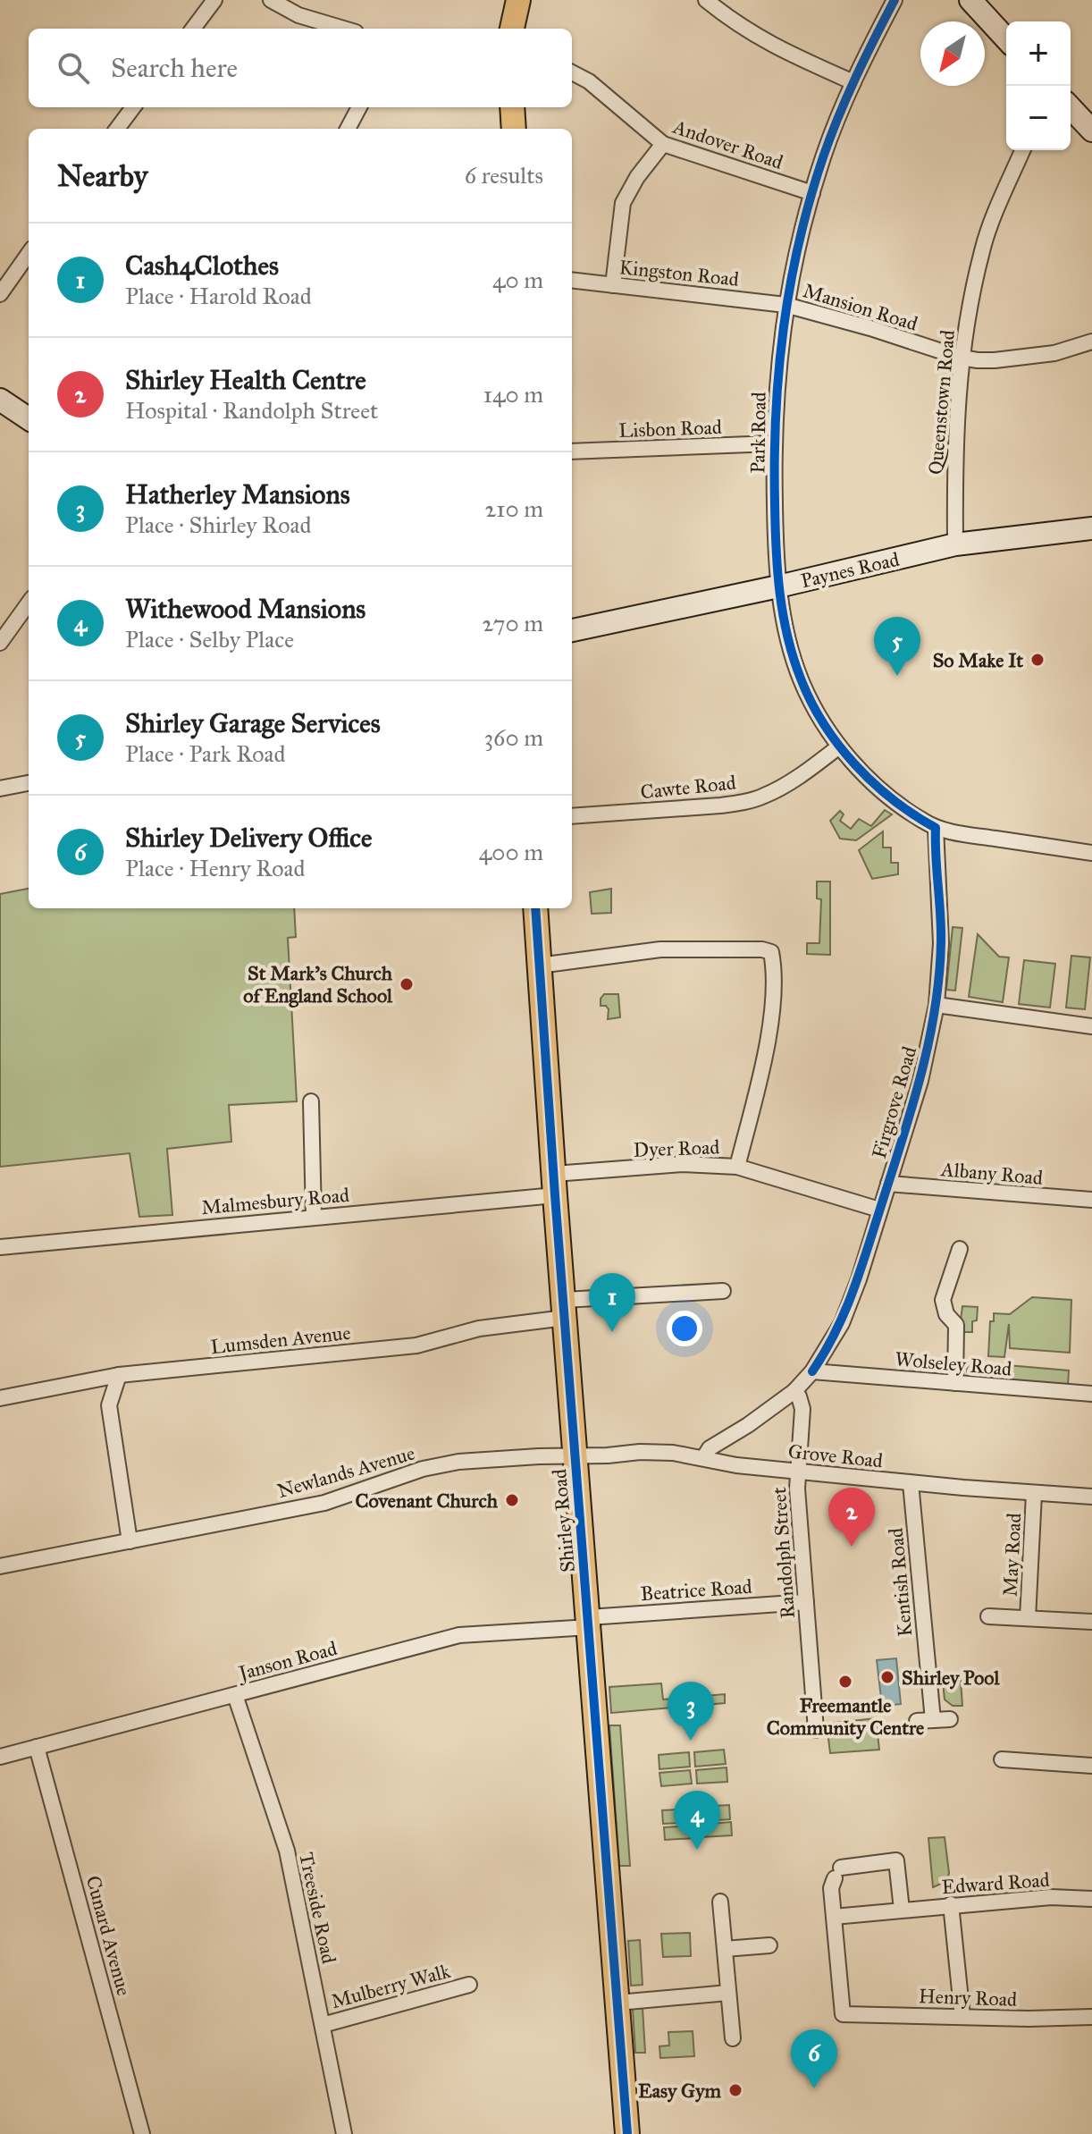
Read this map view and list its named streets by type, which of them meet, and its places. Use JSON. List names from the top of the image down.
{
  "streets": {
    "main road": ["Shirley Road"],
    "street": [
      "Andover Road",
      "Kingston Road",
      "Mansion Road",
      "Queenstown Road",
      "Lisbon Road",
      "Park Road",
      "Paynes Road",
      "Cawte Road",
      "Firgrove Road",
      "Dyer Road",
      "Albany Road",
      "Malmesbury Road",
      "Lumsden Avenue",
      "Wolseley Road",
      "Grove Road",
      "Newlands Avenue",
      "Randolph Street",
      "May Road",
      "Kentish Road",
      "Beatrice Road",
      "Janson Road",
      "Edward Road",
      "Treeside Road",
      "Cunard Avenue",
      "Mulberry Walk",
      "Henry Road"
    ]
  },
  "crossings": [
    ["Andover Road", "Park Road"],
    ["Kingston Road", "Mansion Road"],
    ["Kingston Road", "Park Road"],
    ["Mansion Road", "Queenstown Road"],
    ["Mansion Road", "Park Road"],
    ["Queenstown Road", "Paynes Road"],
    ["Lisbon Road", "Park Road"],
    ["Park Road", "Paynes Road"],
    ["Park Road", "Cawte Road"],
    ["Park Road", "Firgrove Road"],
    ["Firgrove Road", "Dyer Road"],
    ["Firgrove Road", "Albany Road"],
    ["Firgrove Road", "Wolseley Road"],
    ["Firgrove Road", "Grove Road"],
    ["Firgrove Road", "Randolph Street"],
    ["Dyer Road", "Malmesbury Road"],
    ["Dyer Road", "Shirley Road"],
    ["Malmesbury Road", "Shirley Road"],
    ["Lumsden Avenue", "Shirley Road"],
    ["Grove Road", "Newlands Avenue"],
    ["Grove Road", "Shirley Road"],
    ["Grove Road", "Randolph Street"],
    ["Grove Road", "May Road"],
    ["Grove Road", "Kentish Road"],
    ["Newlands Avenue", "Shirley Road"],
    ["Shirley Road", "Beatrice Road"],
    ["Shirley Road", "Janson Road"],
    ["Randolph Street", "Beatrice Road"],
    ["Beatrice Road", "Janson Road"],
    ["Janson Road", "Treeside Road"],
    ["Janson Road", "Cunard Avenue"],
    ["Edward Road", "Henry Road"],
    ["Treeside Road", "Mulberry Walk"]
  ],
  "places": [
    "So Make It",
    "St Mark's Church of England School",
    "Covenant Church",
    "Shirley Pool",
    "Freemantle Community Centre",
    "Easy Gym"
  ],
  "north": "bottom left",
  "page": {
    "map_buttons": ["+", "−"],
    "search": "Search here",
    "heading": ["Nearby", "6 results"],
    "list": [
      {
        "mark": "1",
        "name": "Cash4Clothes",
        "note": "Place · Harold Road",
        "value": "40 m"
      },
      {
        "mark": "2",
        "name": "Shirley Health Centre",
        "note": "Hospital · Randolph Street",
        "value": "140 m"
      },
      {
        "mark": "3",
        "name": "Hatherley Mansions",
        "note": "Place · Shirley Road",
        "value": "210 m"
      },
      {
        "mark": "4",
        "name": "Withewood Mansions",
        "note": "Place · Selby Place",
        "value": "270 m"
      },
      {
        "mark": "5",
        "name": "Shirley Garage Services",
        "note": "Place · Park Road",
        "value": "360 m"
      },
      {
        "mark": "6",
        "name": "Shirley Delivery Office",
        "note": "Place · Henry Road",
        "value": "400 m"
      }
    ],
    "pins": [
      "5",
      "1",
      "2",
      "3",
      "4",
      "6"
    ]
  }
}
